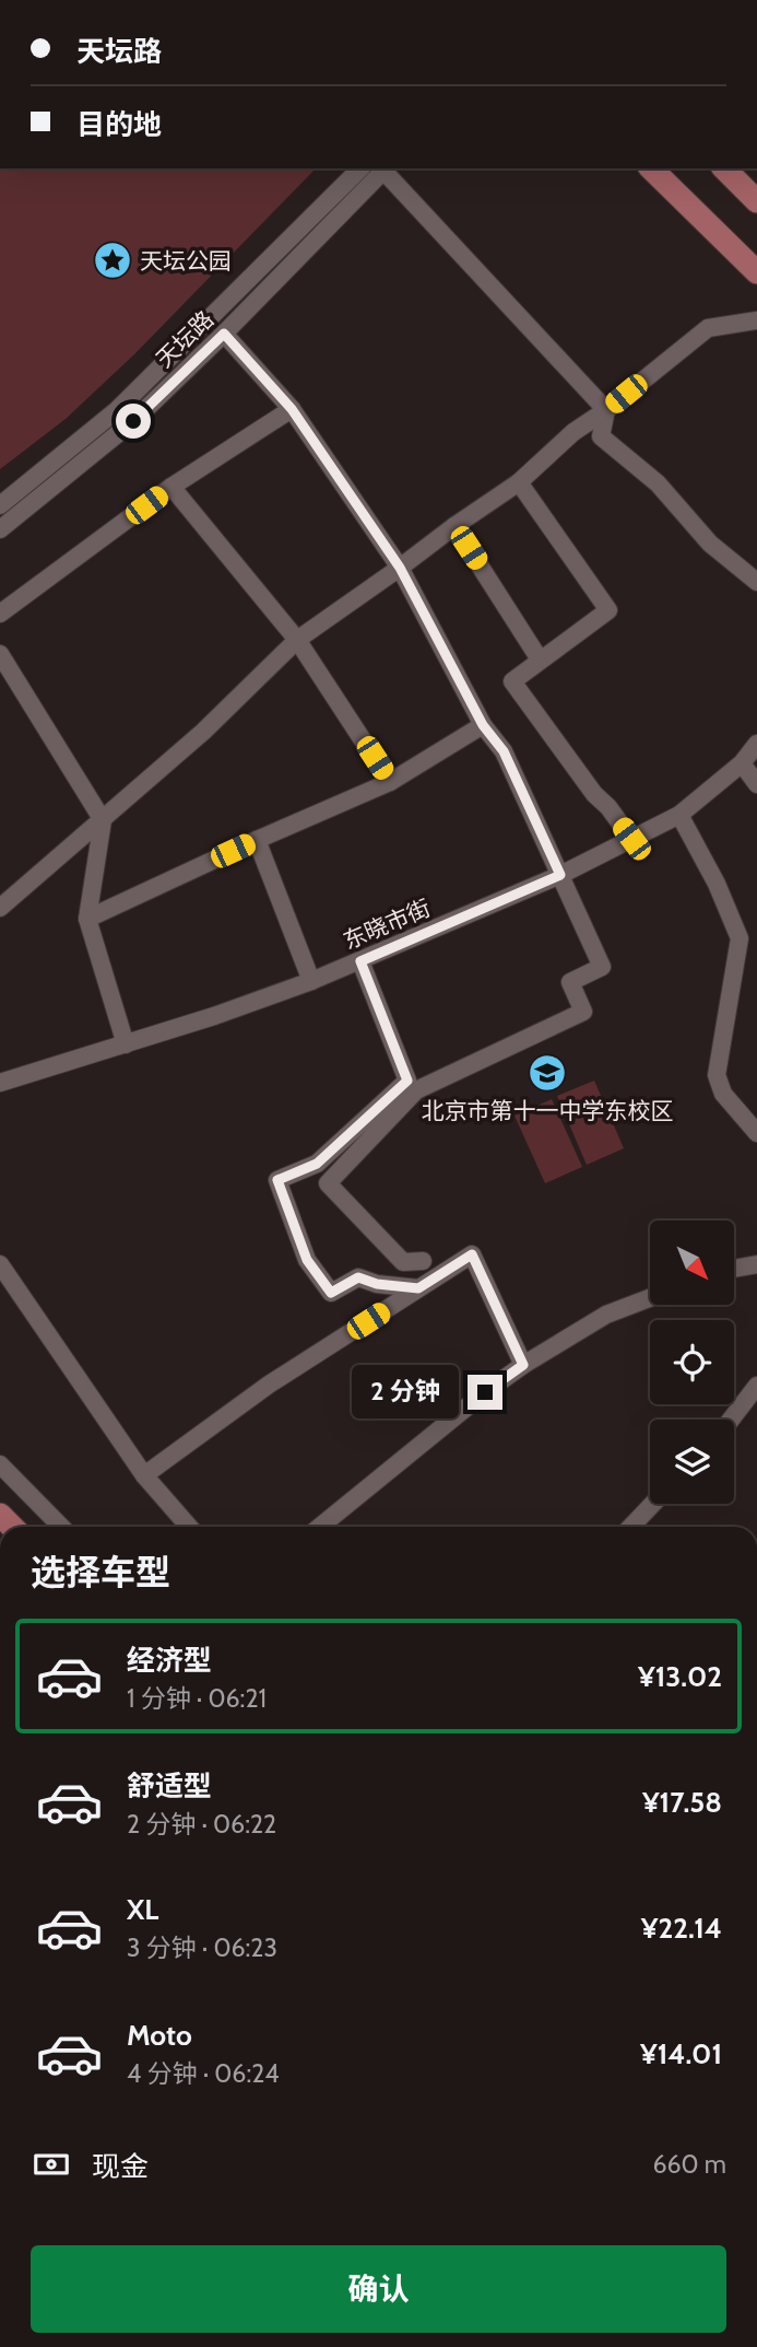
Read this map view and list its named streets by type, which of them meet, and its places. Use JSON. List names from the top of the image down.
{
  "streets": {
    "street": ["天坛路", "东晓市街"]
  },
  "places": {
    "place": ["天坛公园"],
    "school or university": ["北京市第十一中学东校区"]
  },
  "north": "bottom right",
  "page": {
    "banner": ["天坛路", "目的地"],
    "bubble": "2 分钟",
    "heading": "选择车型",
    "list": [
      {
        "name": "经济型",
        "note": "1 分钟 · 06:21",
        "value": "¥13.02"
      },
      {
        "name": "舒适型",
        "note": "2 分钟 · 06:22",
        "value": "¥17.58"
      },
      {
        "name": "XL",
        "note": "3 分钟 · 06:23",
        "value": "¥22.14"
      },
      {
        "name": "Moto",
        "note": "4 分钟 · 06:24",
        "value": "¥14.01"
      }
    ],
    "pay": ["现金", "660 m"],
    "buttons": "确认"
  }
}
